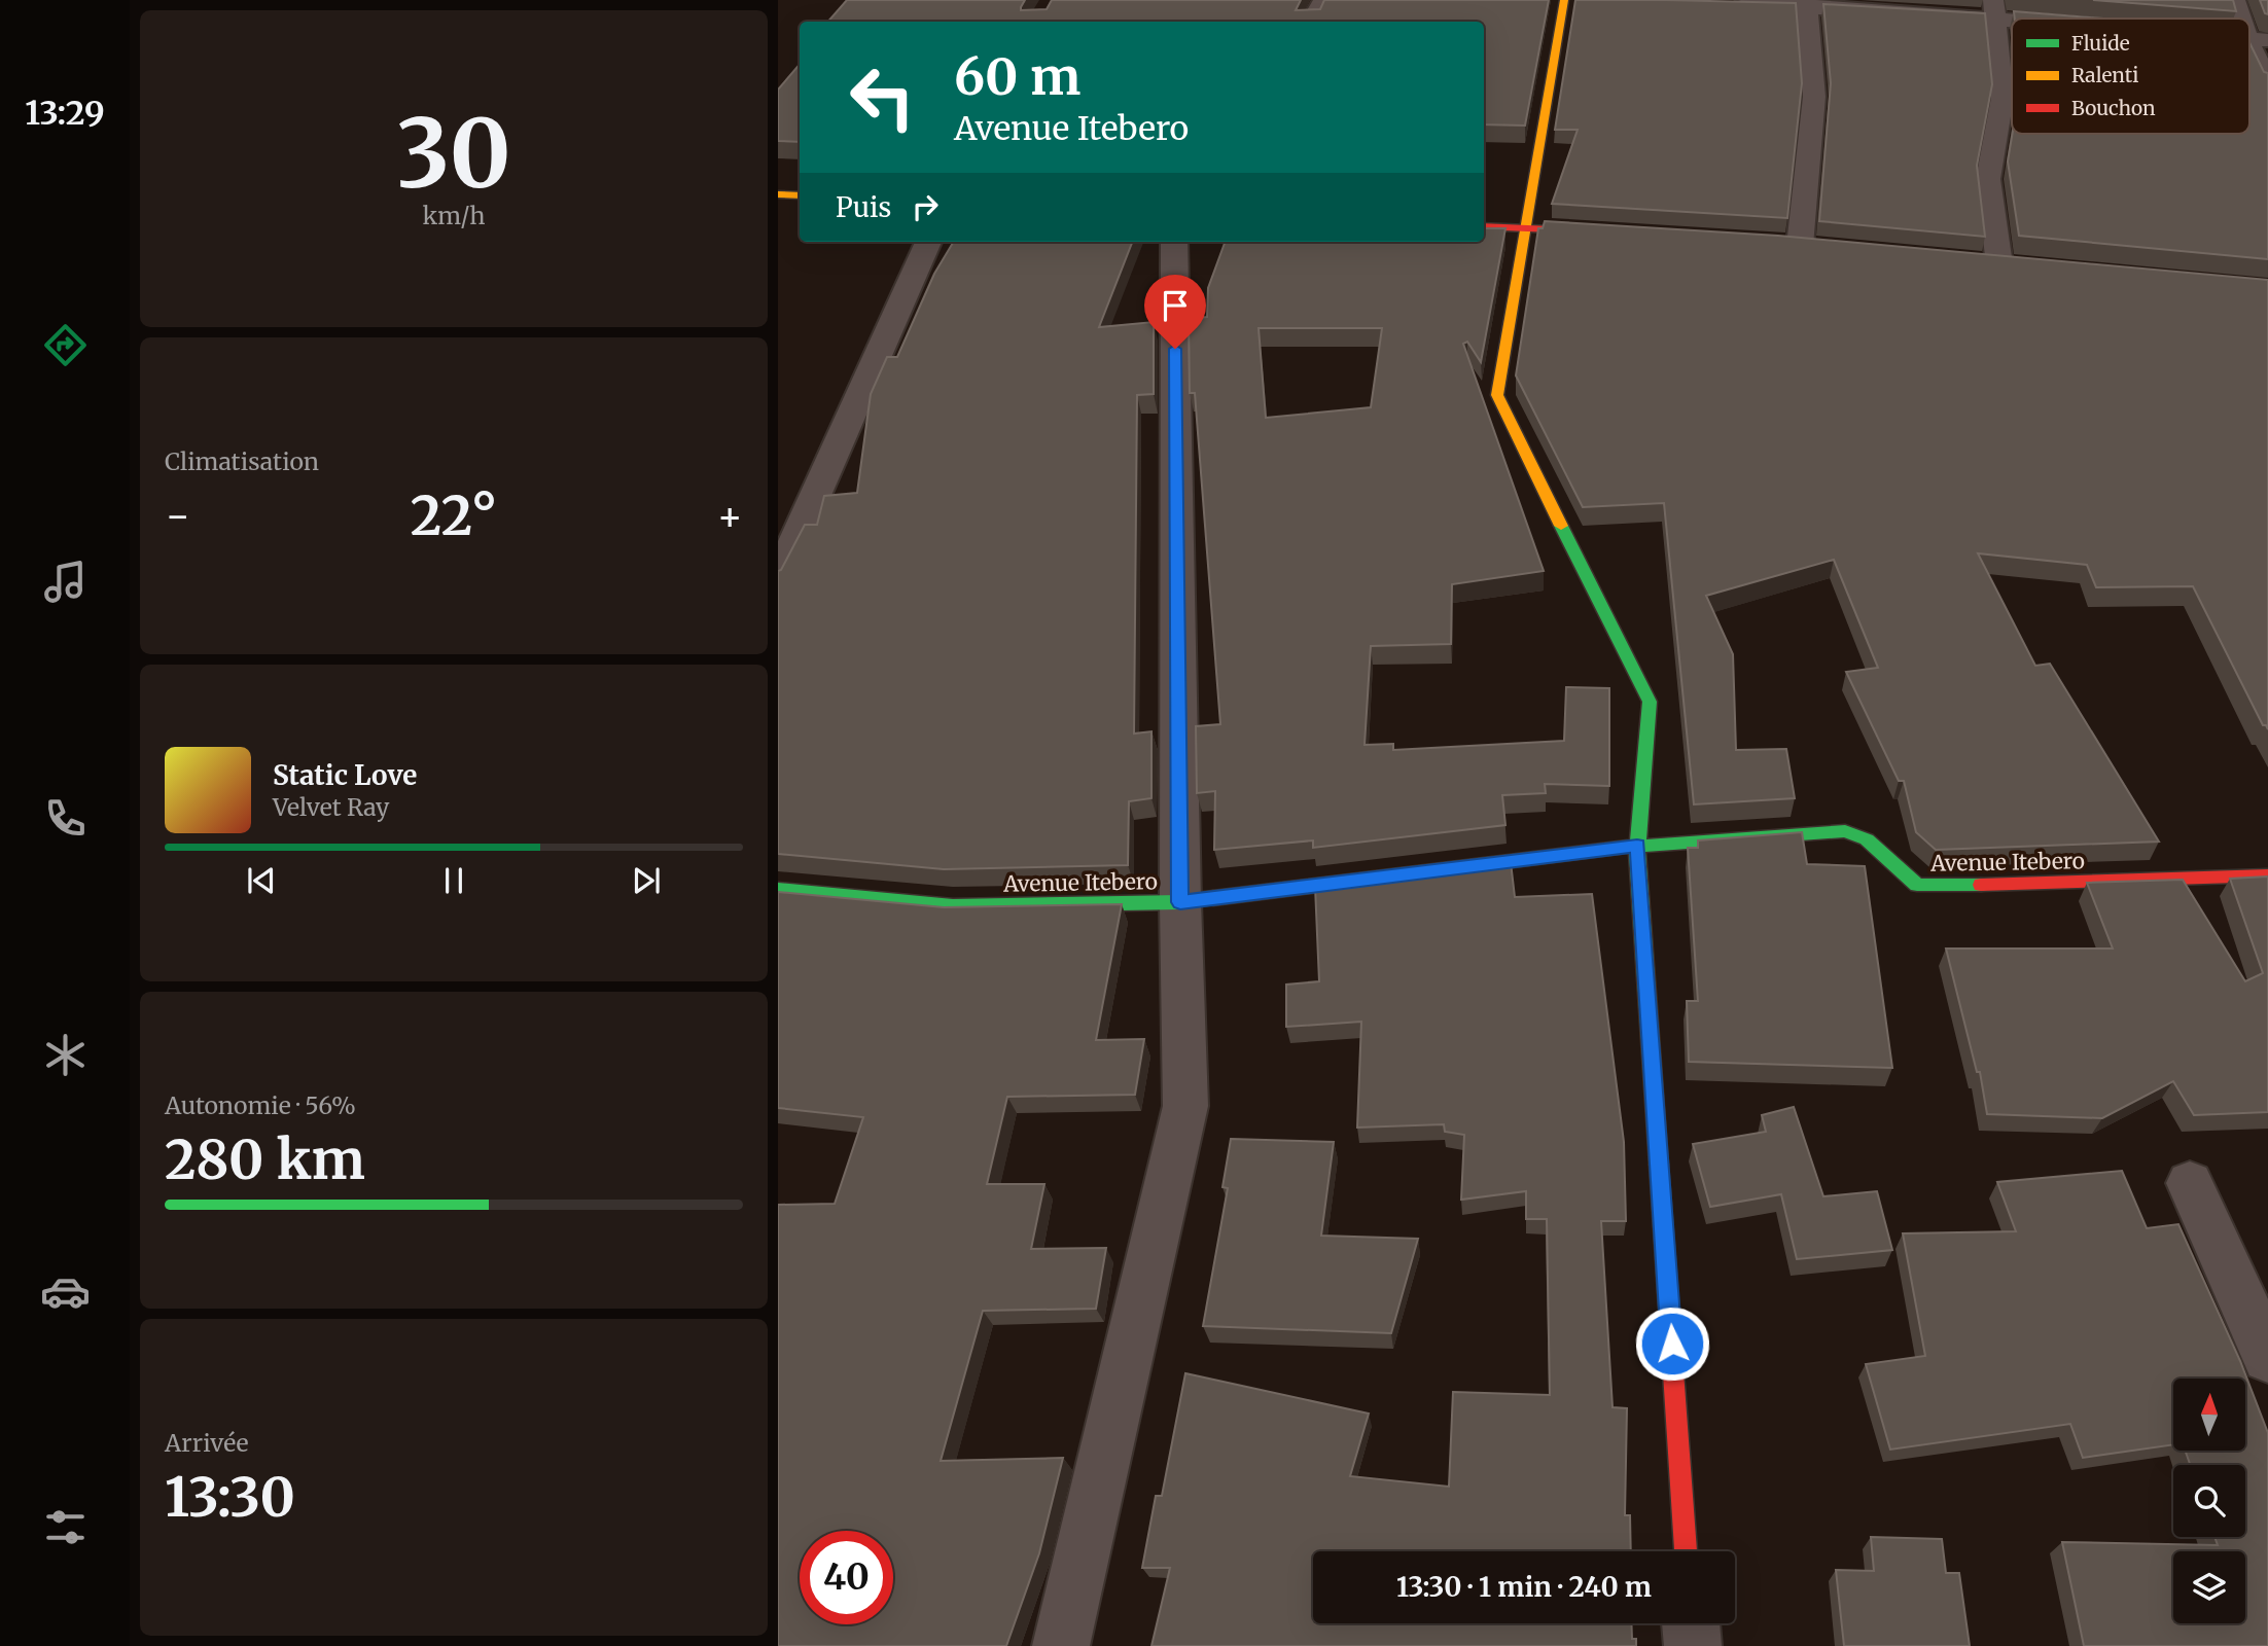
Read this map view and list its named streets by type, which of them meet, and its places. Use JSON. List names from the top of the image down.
{
  "streets": {
    "street": ["Avenue Itebero"]
  },
  "legend": ["Fluide", "Ralenti", "Bouchon"],
  "north": "top",
  "page": {
    "tabs": "13:29",
    "tile": [
      ["30", "km/h"],
      "Climatisation",
      ["Autonomie · 56%", "280 km"],
      ["Arrivée", "13:30"]
    ],
    "turn": ["60 m", "Avenue Itebero"],
    "then": "Puis",
    "heat": ["−", "22°", "+"],
    "song": ["Static Love", "Velvet Ray"],
    "limit": "40",
    "trip": "13:30 · 1 min · 240 m"
  }
}
